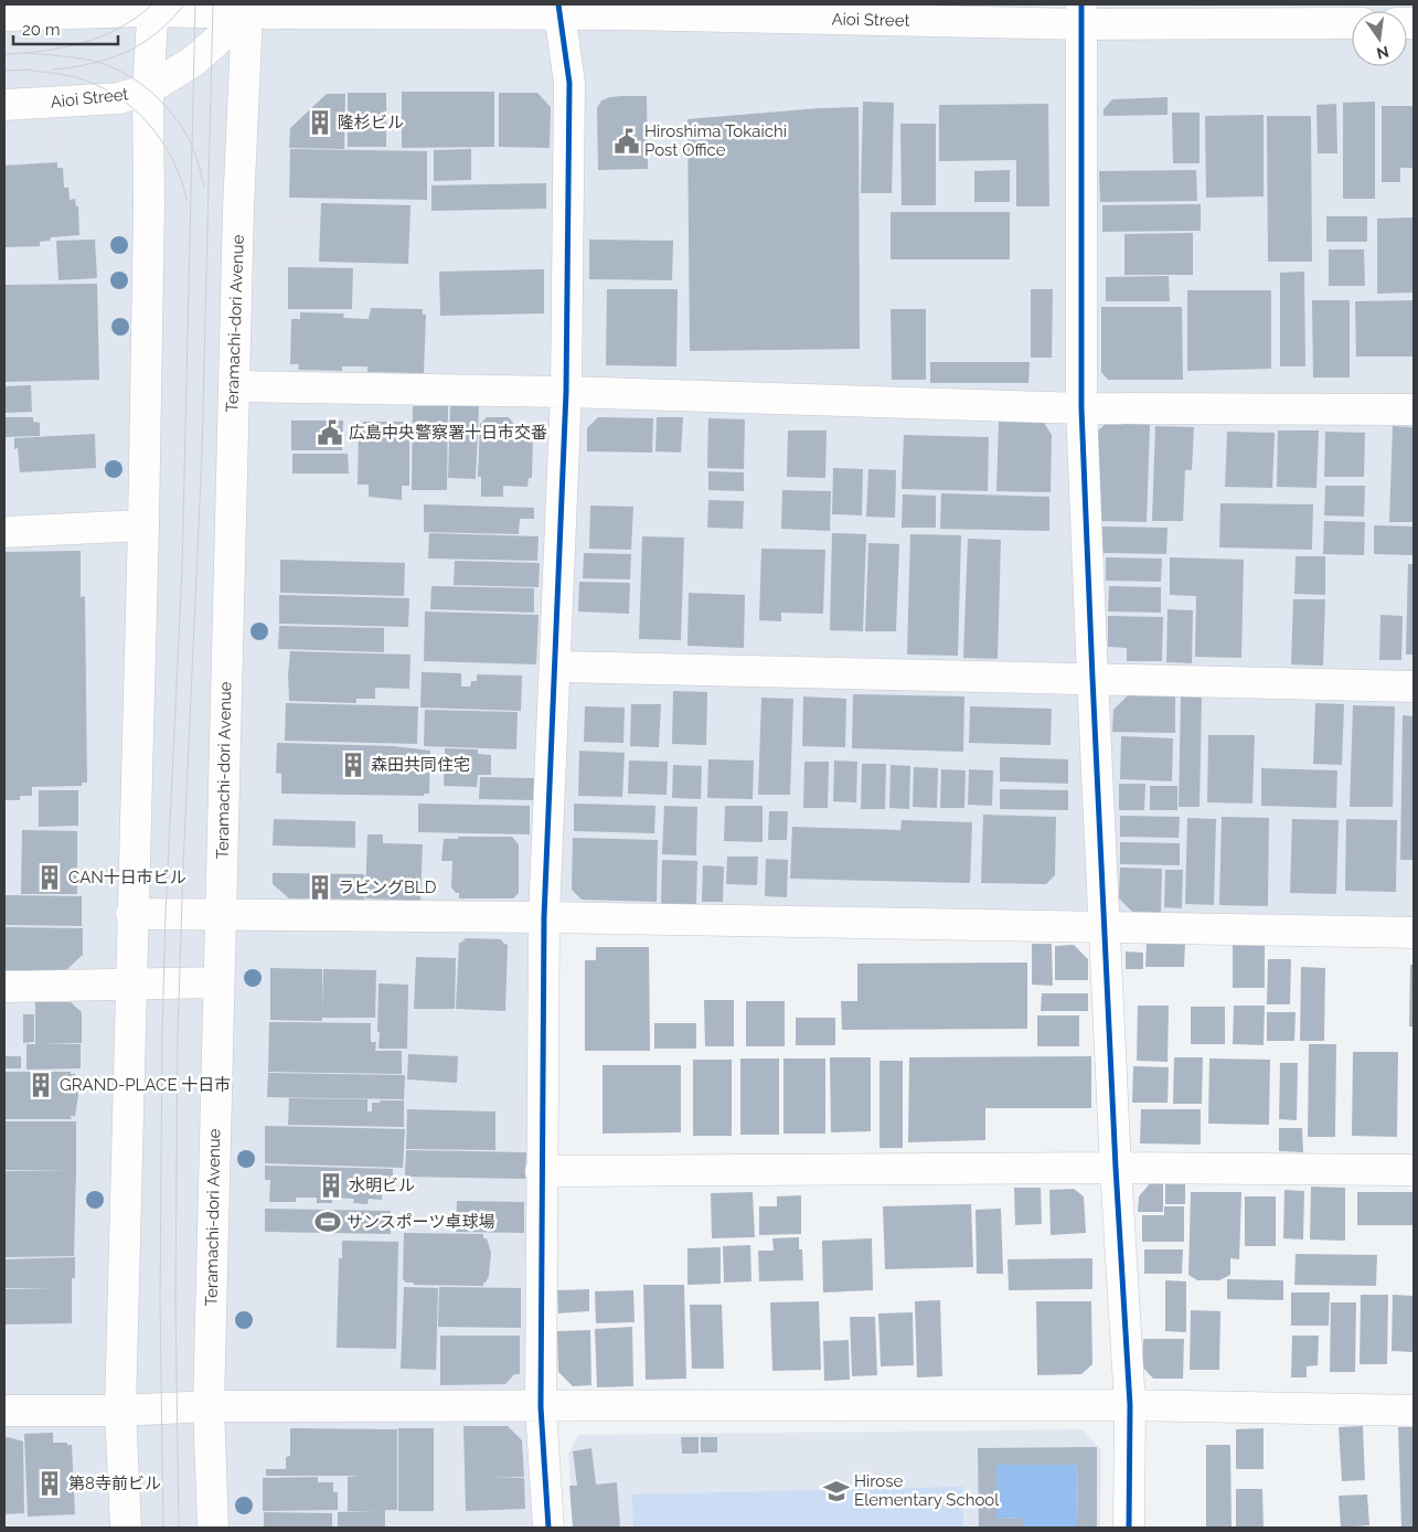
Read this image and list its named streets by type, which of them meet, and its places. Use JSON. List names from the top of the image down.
{
  "streets": {
    "main road": ["Aioi Street", "Teramachi-dori Avenue"]
  },
  "crossings": [
    ["Aioi Street", "Teramachi-dori Avenue"]
  ],
  "places": {
    "building": [
      "隆杉ビル",
      "森田共同住宅",
      "CAN十日市ビル",
      "ラビングBLD",
      "GRAND-PLACE 十日市",
      "水明ビル",
      "第8寺前ビル"
    ],
    "public building": ["Hiroshima Tokaichi Post Office", "広島中央警察署十日市交番"],
    "sports": ["サンスポーツ卓球場"],
    "school or university": ["Hirose Elementary School"]
  },
  "scale_bar": "20 m",
  "north": "bottom"
}
